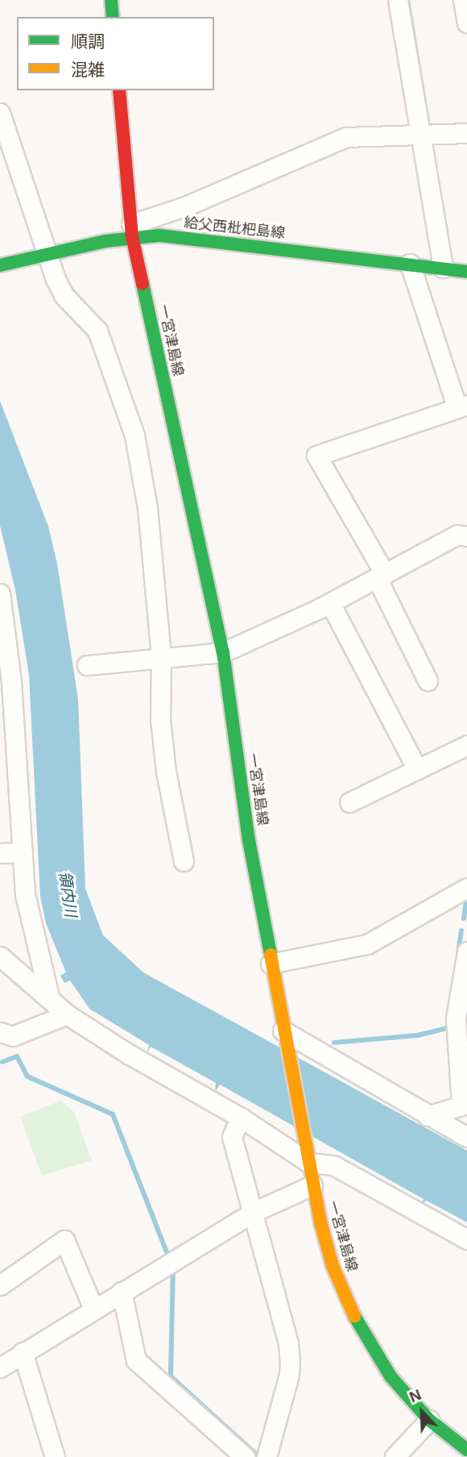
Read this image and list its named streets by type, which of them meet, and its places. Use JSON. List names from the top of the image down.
{
  "streets": {
    "main road": ["給父西枇杷島線", "一宮津島線"]
  },
  "crossings": [
    ["給父西枇杷島線", "一宮津島線"]
  ],
  "water": ["領内川"],
  "legend": ["順調", "混雑"],
  "north": "top left"
}
